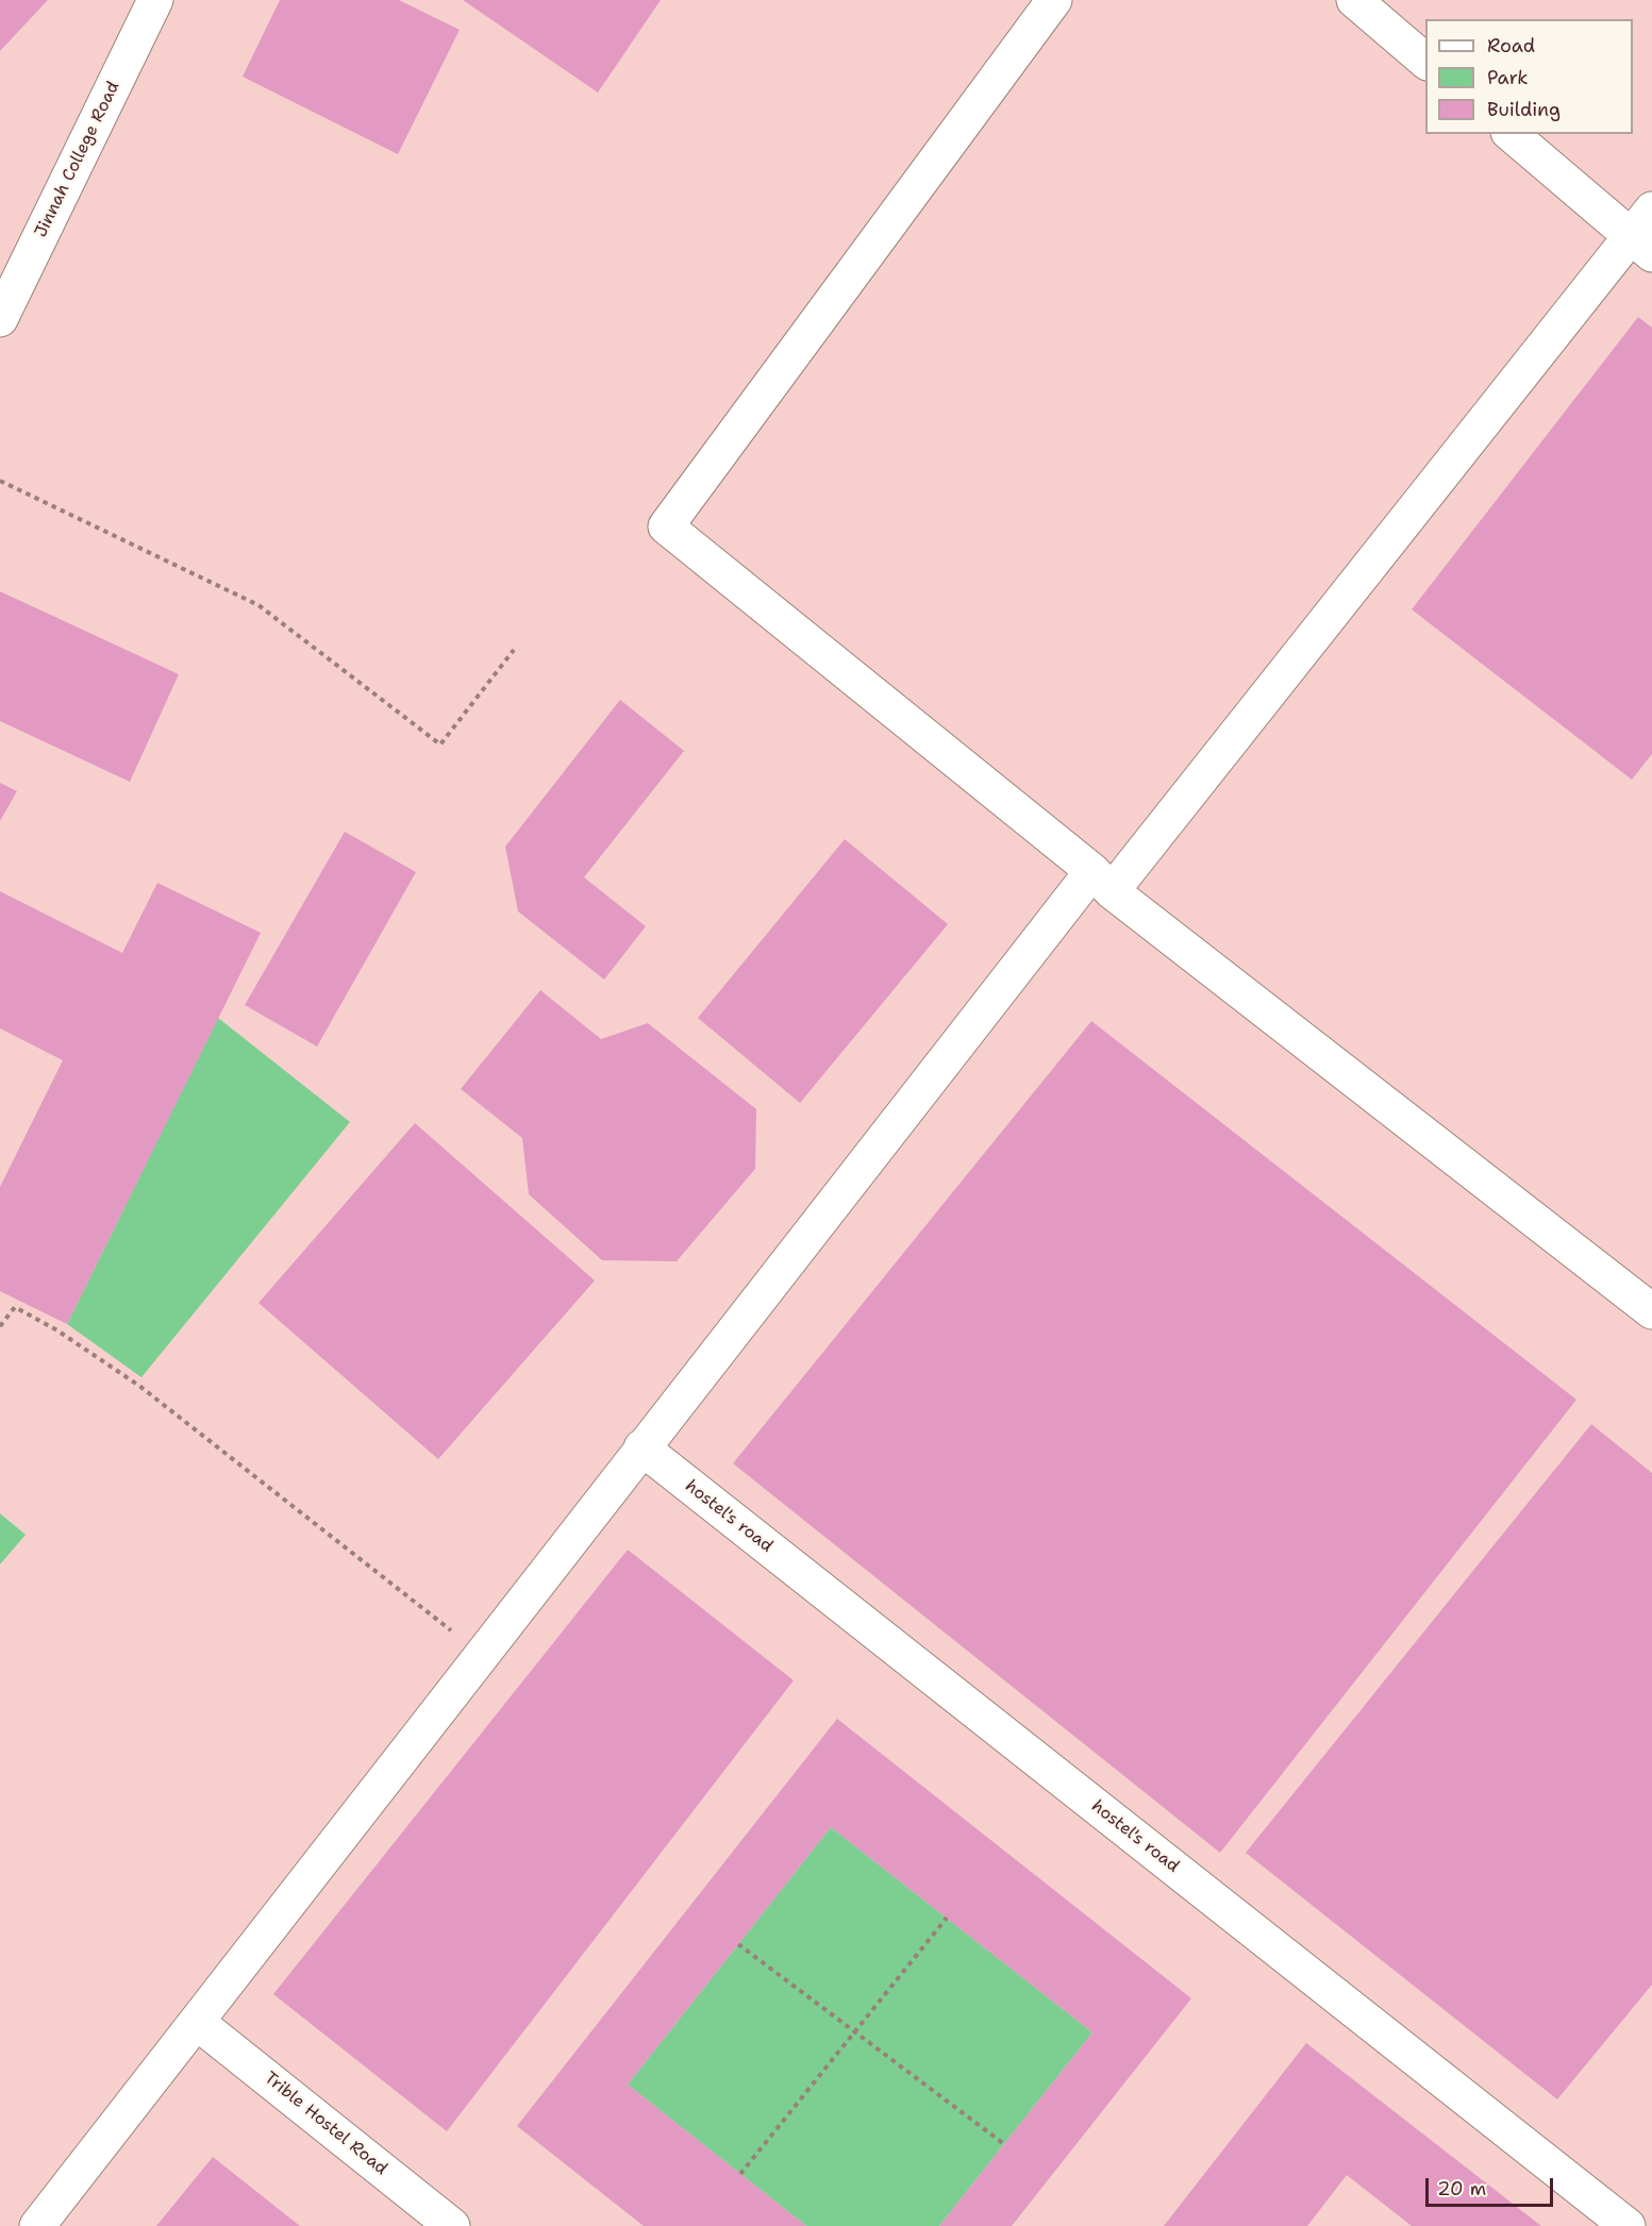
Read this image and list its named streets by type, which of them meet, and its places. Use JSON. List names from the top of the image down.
{
  "streets": {
    "street": ["Jinnah College Road", "hostel's road", "Trible Hostel Road"]
  },
  "legend": ["Road", "Park", "Building"],
  "scale_bar": "20 m"
}
